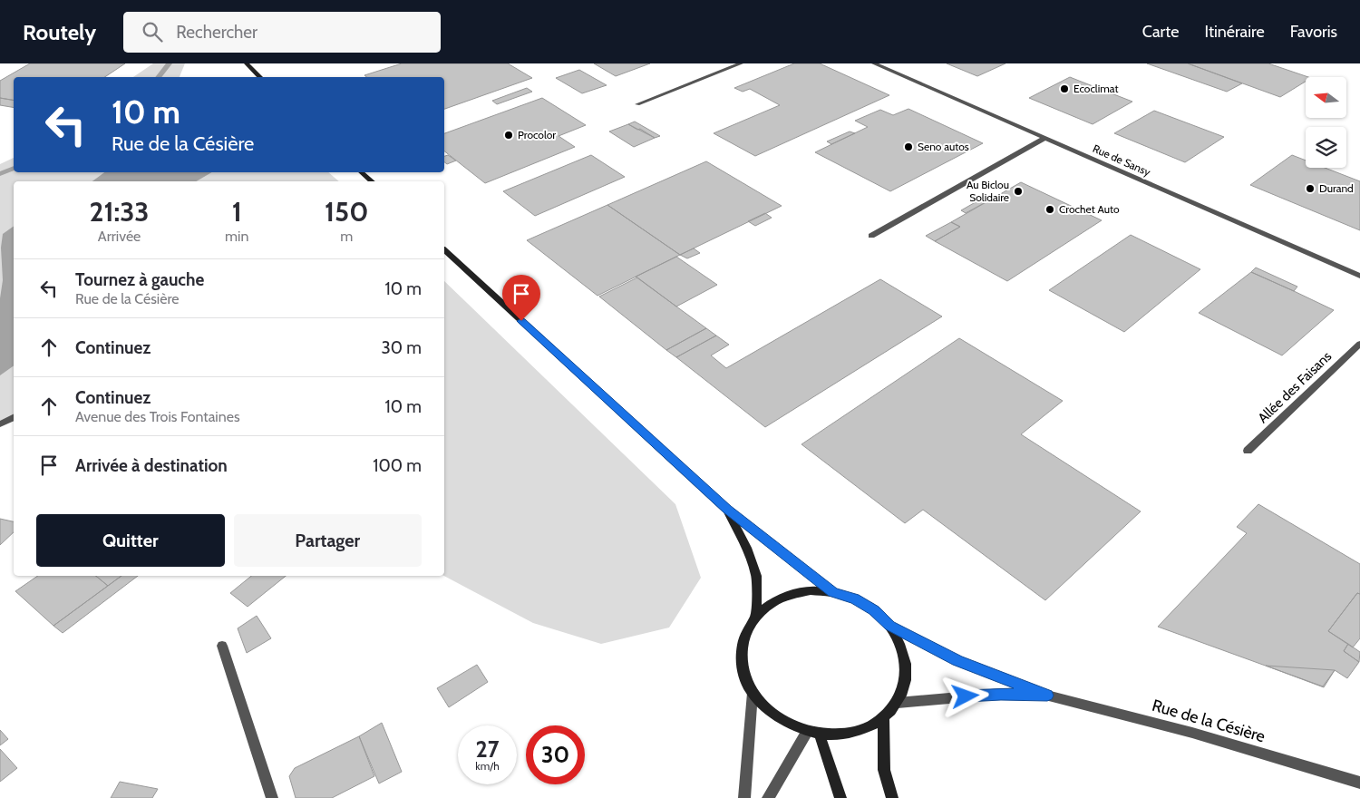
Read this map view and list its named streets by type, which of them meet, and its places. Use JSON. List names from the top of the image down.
{
  "streets": {
    "street": ["Rue de Sansy", "Allée des Faisans", "Rue de la Césière"]
  },
  "places": [
    "Ecoclimat",
    "Procolor",
    "Seno autos",
    "Durand",
    "Au Biclou Solidaire",
    "Crochet Auto"
  ],
  "north": "left",
  "page": {
    "header": "Routely",
    "search": "Rechercher",
    "nav": ["Carte", "Itinéraire", "Favoris"],
    "turn": ["10 m", "Rue de la Césière"],
    "eta": [
      "21:33",
      "Arrivée",
      "1",
      "min",
      "150",
      "m"
    ],
    "list": [
      {
        "name": "Tournez à gauche",
        "note": "Rue de la Césière",
        "value": "10 m"
      },
      {
        "name": "Continuez",
        "value": "30 m"
      },
      {
        "name": "Continuez",
        "note": "Avenue des Trois Fontaines",
        "value": "10 m"
      },
      {
        "name": "Arrivée à destination",
        "value": "100 m"
      }
    ],
    "buttons": ["Quitter", "Partager"],
    "speed": "27 km/h",
    "limit": "30"
  }
}
